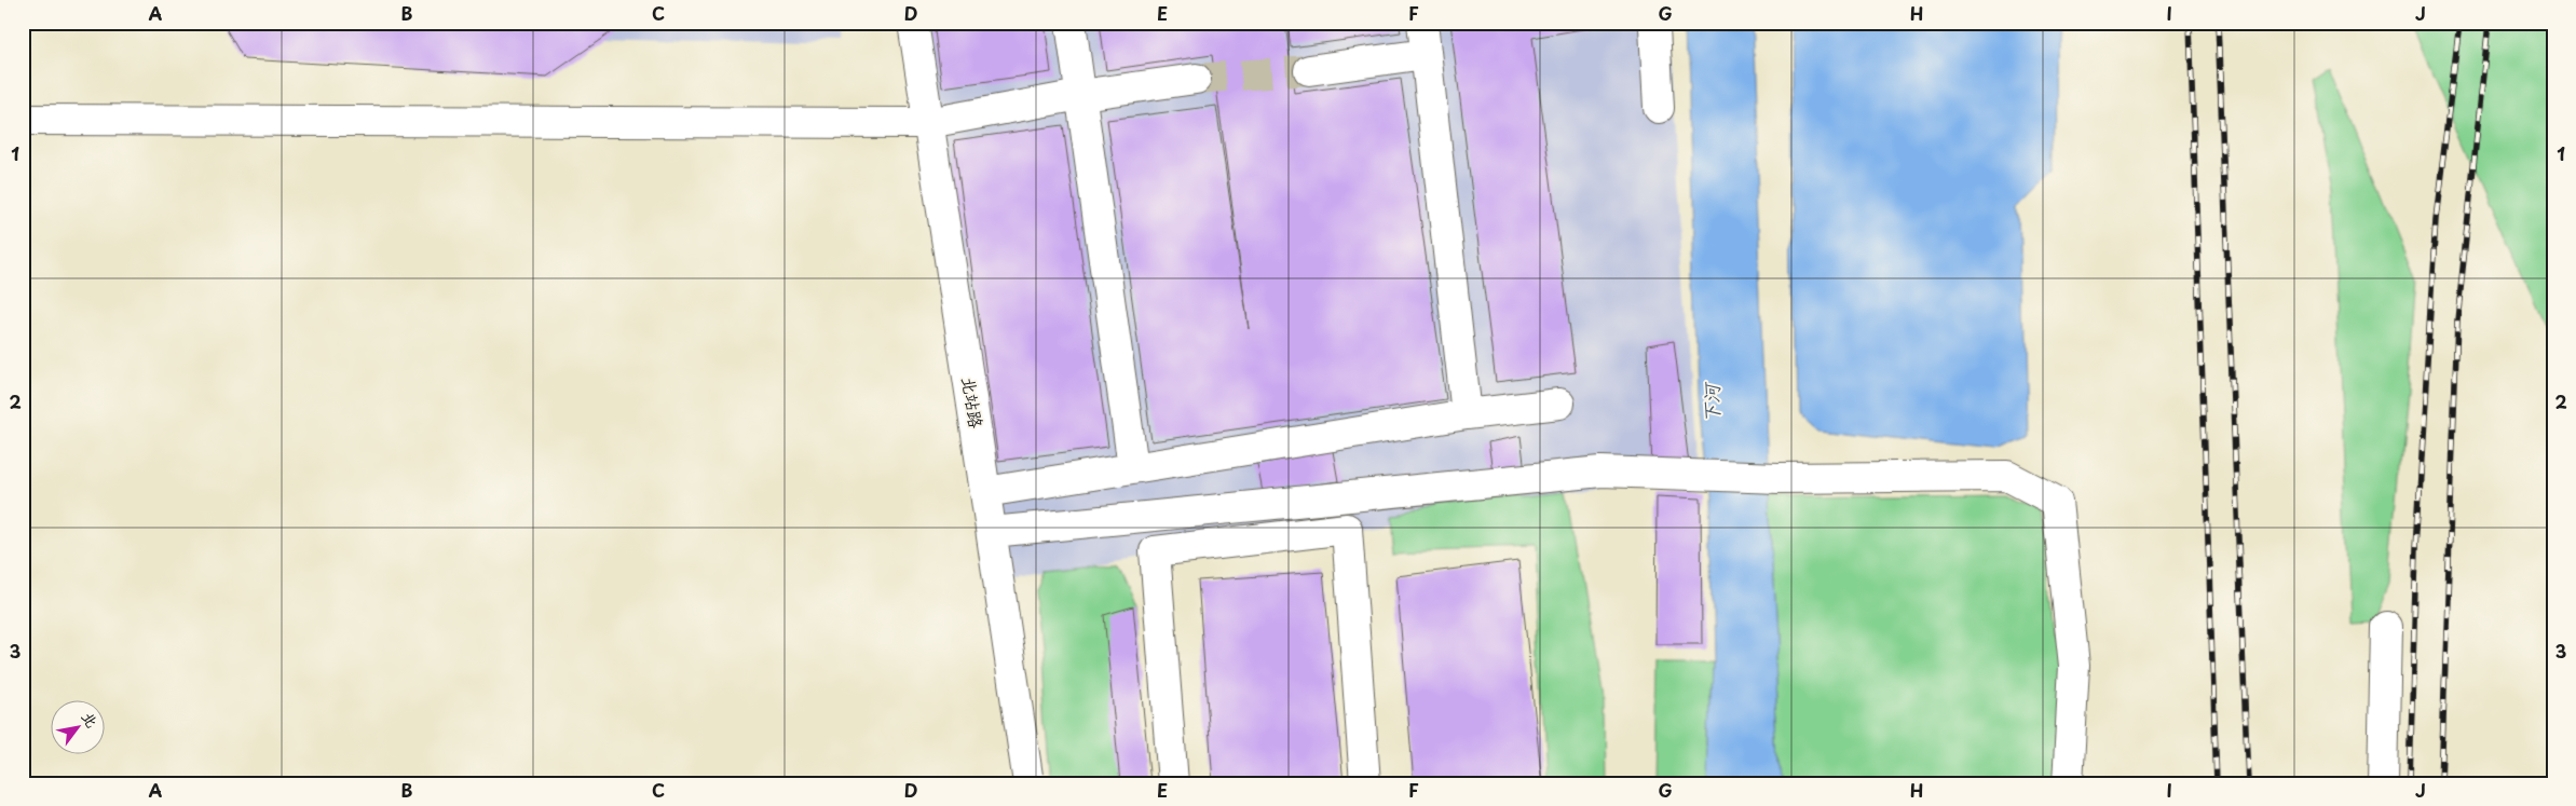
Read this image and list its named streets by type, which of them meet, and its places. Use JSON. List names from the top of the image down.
{
  "streets": {
    "street": ["北站路"]
  },
  "water": ["下河"],
  "north": "top right",
  "grid": {
    "columns": [
      "A",
      "B",
      "C",
      "D",
      "E",
      "F",
      "G",
      "H",
      "I",
      "J"
    ],
    "rows": ["1", "2", "3"]
  }
}
